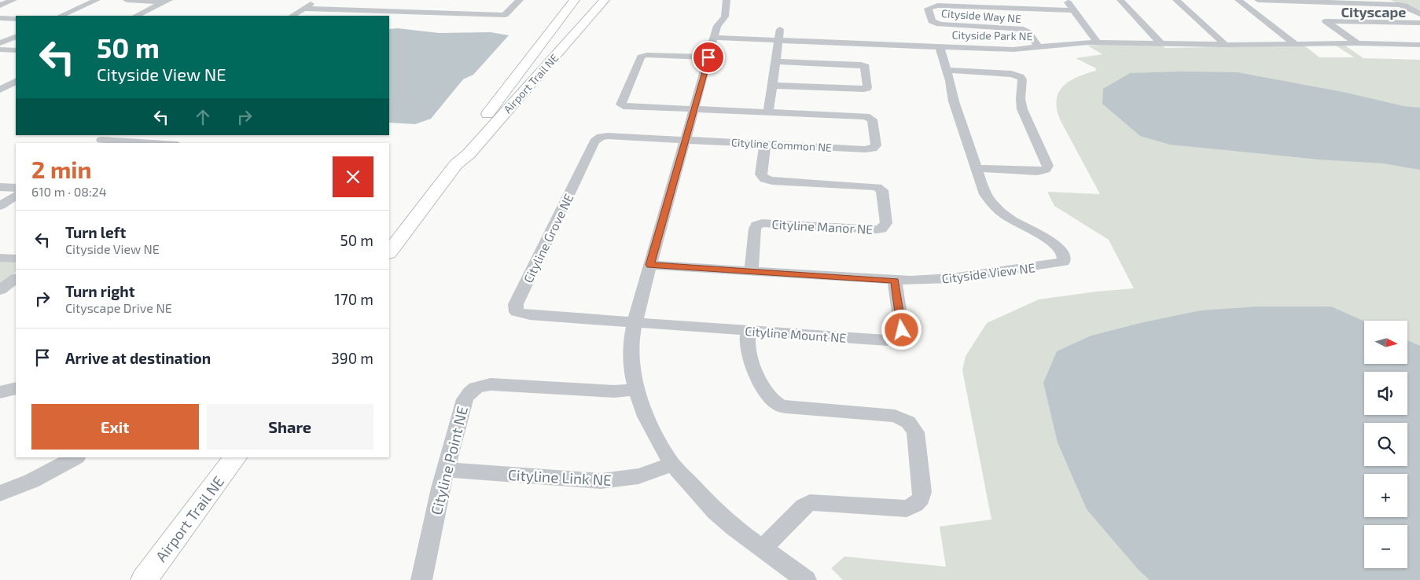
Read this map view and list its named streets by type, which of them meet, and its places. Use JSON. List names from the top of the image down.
{
  "streets": {
    "main road": ["Airport Trail NE"],
    "street": [
      "Cityside Way NE",
      "Cityside Park NE",
      "Cityline Common NE",
      "Cityline Manor NE",
      "Cityline Grove NE",
      "Cityside View NE",
      "Cityline Mount NE",
      "Cityline Point NE",
      "Cityline Link NE"
    ]
  },
  "crossings": [
    ["Cityside Way NE", "Cityside Park NE"],
    ["Cityside Park NE", "Cityside View NE"],
    ["Cityline Common NE", "Cityline Manor NE"],
    ["Cityline Common NE", "Cityline Grove NE"],
    ["Cityline Manor NE", "Cityside View NE"],
    ["Cityline Grove NE", "Cityline Mount NE"],
    ["Cityside View NE", "Cityline Mount NE"],
    ["Cityline Point NE", "Cityline Link NE"]
  ],
  "districts": ["Cityscape"],
  "north": "right",
  "page": {
    "turn": ["50 m", "Cityside View NE"],
    "heading": ["2 min", "610 m · 08:24"],
    "list": [
      {
        "name": "Turn left",
        "note": "Cityside View NE",
        "value": "50 m"
      },
      {
        "name": "Turn right",
        "note": "Cityscape Drive NE",
        "value": "170 m"
      },
      {
        "name": "Arrive at destination",
        "value": "390 m"
      }
    ],
    "map_buttons": ["+", "−"],
    "buttons": ["Exit", "Share"]
  }
}
